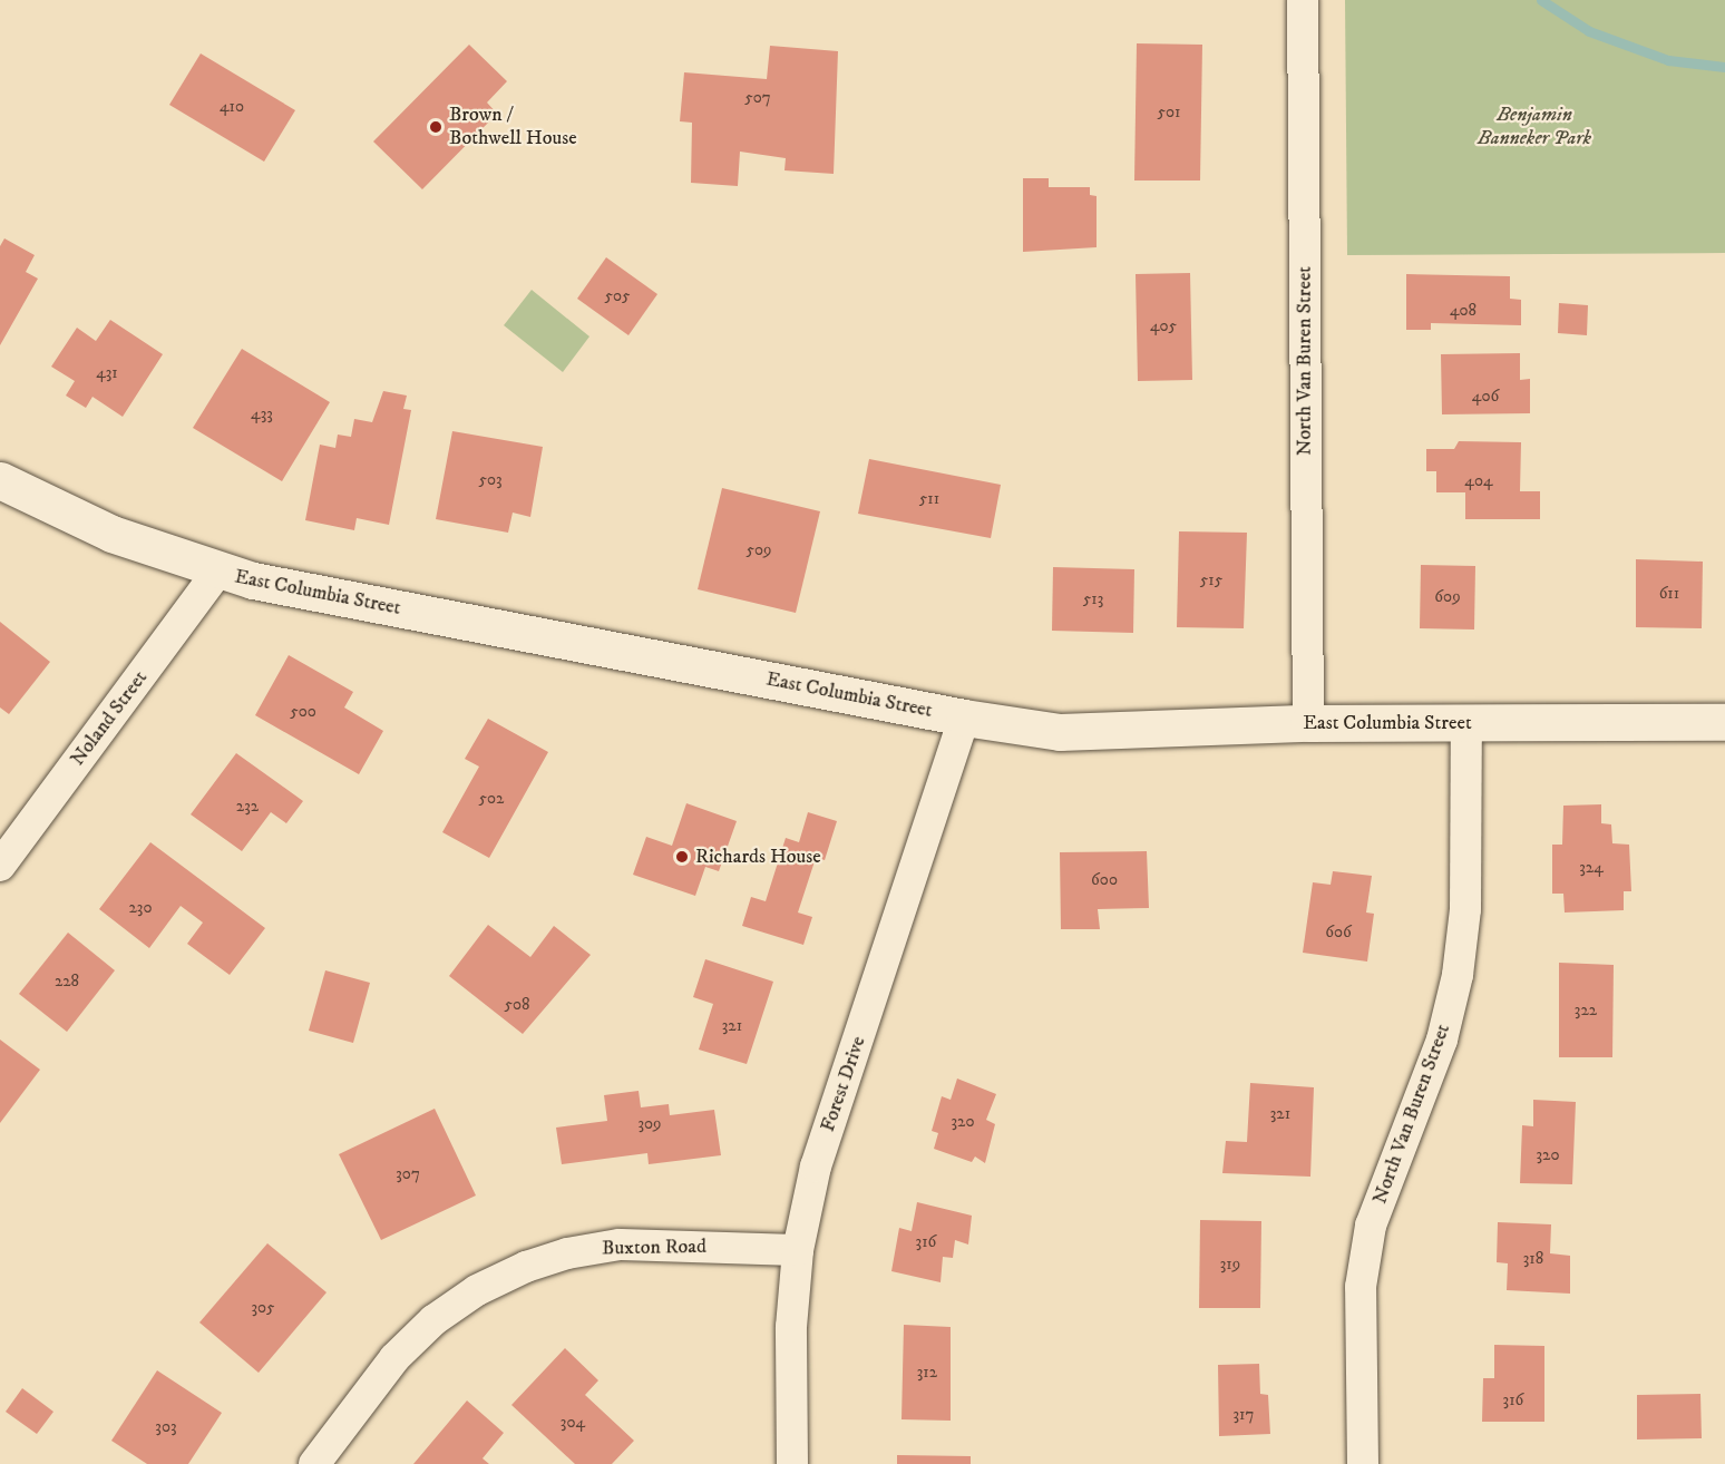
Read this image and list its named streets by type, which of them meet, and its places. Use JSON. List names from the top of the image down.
{
  "streets": {
    "street": [
      "North Van Buren Street",
      "East Columbia Street",
      "Noland Street",
      "Forest Drive",
      "Buxton Road"
    ]
  },
  "crossings": [
    ["North Van Buren Street", "East Columbia Street"],
    ["East Columbia Street", "Noland Street"],
    ["East Columbia Street", "Forest Drive"],
    ["Forest Drive", "Buxton Road"]
  ],
  "parks": ["Benjamin Banneker Park"],
  "places": ["Brown / Bothwell House", "Richards House"],
  "house_numbers": [
    "507",
    "410",
    "501",
    "505",
    "408",
    "405",
    "431",
    "406",
    "433",
    "503",
    "404",
    "511",
    "509",
    "515",
    "611",
    "609",
    "513",
    "500",
    "502",
    "232",
    "324",
    "600",
    "230",
    "606",
    "228",
    "508",
    "322",
    "321",
    "321",
    "320",
    "309",
    "320",
    "307",
    "316",
    "318",
    "319",
    "305",
    "312",
    "316",
    "317",
    "304",
    "303"
  ]
}
